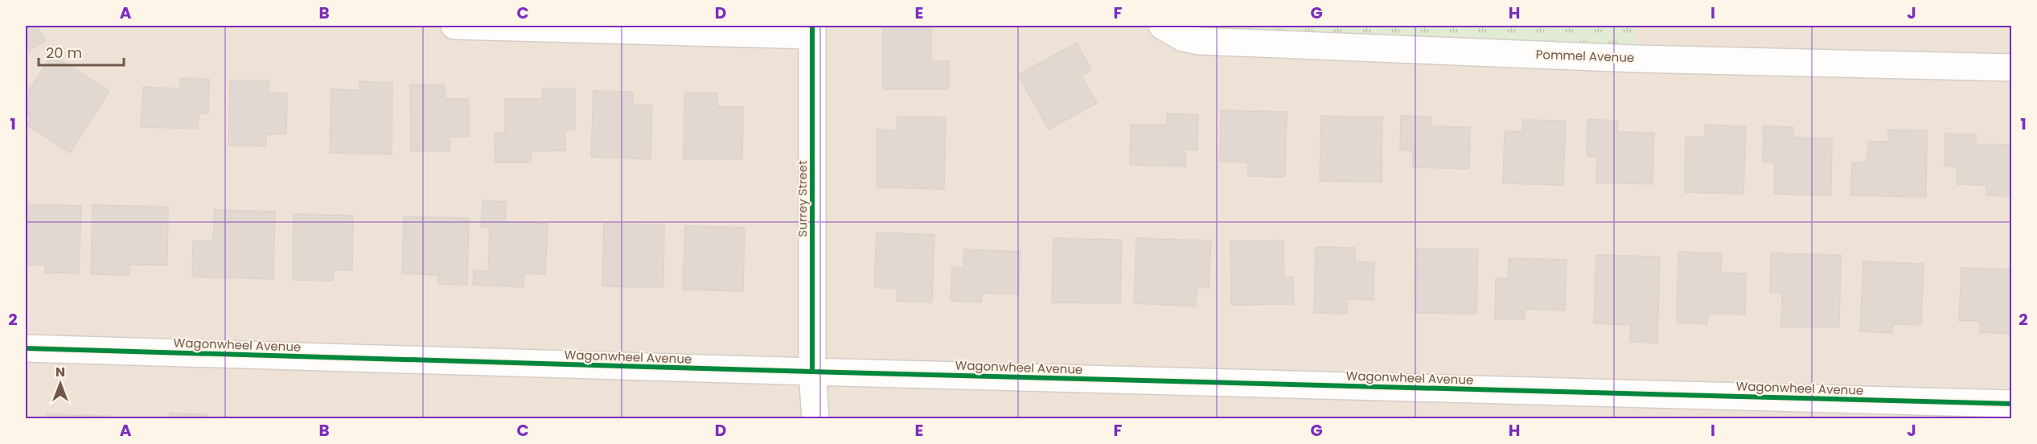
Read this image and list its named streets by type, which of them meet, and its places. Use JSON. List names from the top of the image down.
{
  "streets": {
    "street": ["Pommel Avenue", "Surrey Street", "Wagonwheel Avenue"]
  },
  "crossings": [
    ["Surrey Street", "Wagonwheel Avenue"]
  ],
  "scale_bar": "20 m",
  "north": "top",
  "grid": {
    "columns": [
      "A",
      "B",
      "C",
      "D",
      "E",
      "F",
      "G",
      "H",
      "I",
      "J"
    ],
    "rows": ["1", "2"]
  }
}
